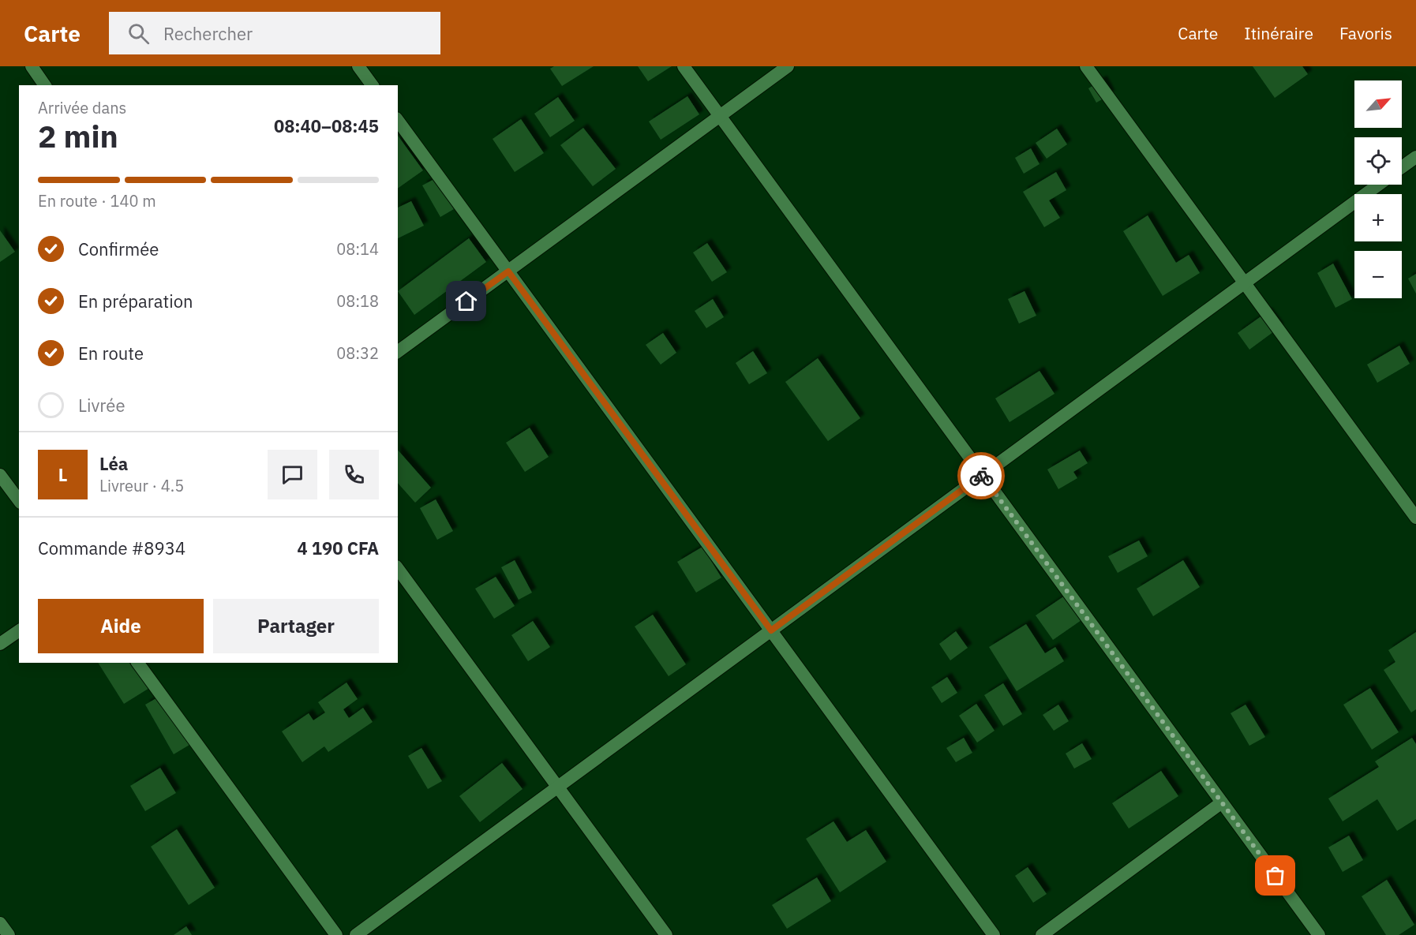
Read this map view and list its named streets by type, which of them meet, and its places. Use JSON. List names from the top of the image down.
{
  "north": "top right",
  "page": {
    "header": "Carte",
    "search": "Rechercher",
    "nav": ["Carte", "Itinéraire", "Favoris"],
    "map_buttons": ["+", "−"],
    "heading": ["2 min", "Arrivée dans", "08:40–08:45"],
    "panel": [
      "Léa",
      "Livreur · 4.5",
      "Commande #8934",
      "4 190 CFA"
    ],
    "bar": "En route · 140 m",
    "list": [
      ["Confirmée", "08:14"],
      ["En préparation", "08:18"],
      ["En route", "08:32"],
      "Livrée"
    ],
    "round": "L",
    "buttons": ["Aide", "Partager"]
  }
}
